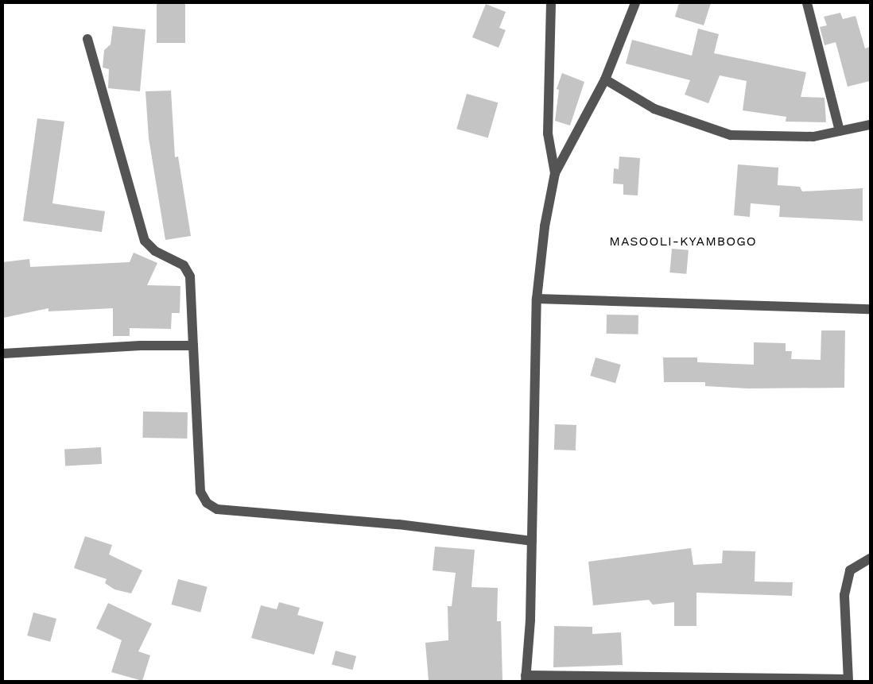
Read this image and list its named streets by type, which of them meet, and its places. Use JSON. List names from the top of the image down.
{
  "districts": ["MASOOLI-KYAMBOGO"]
}
